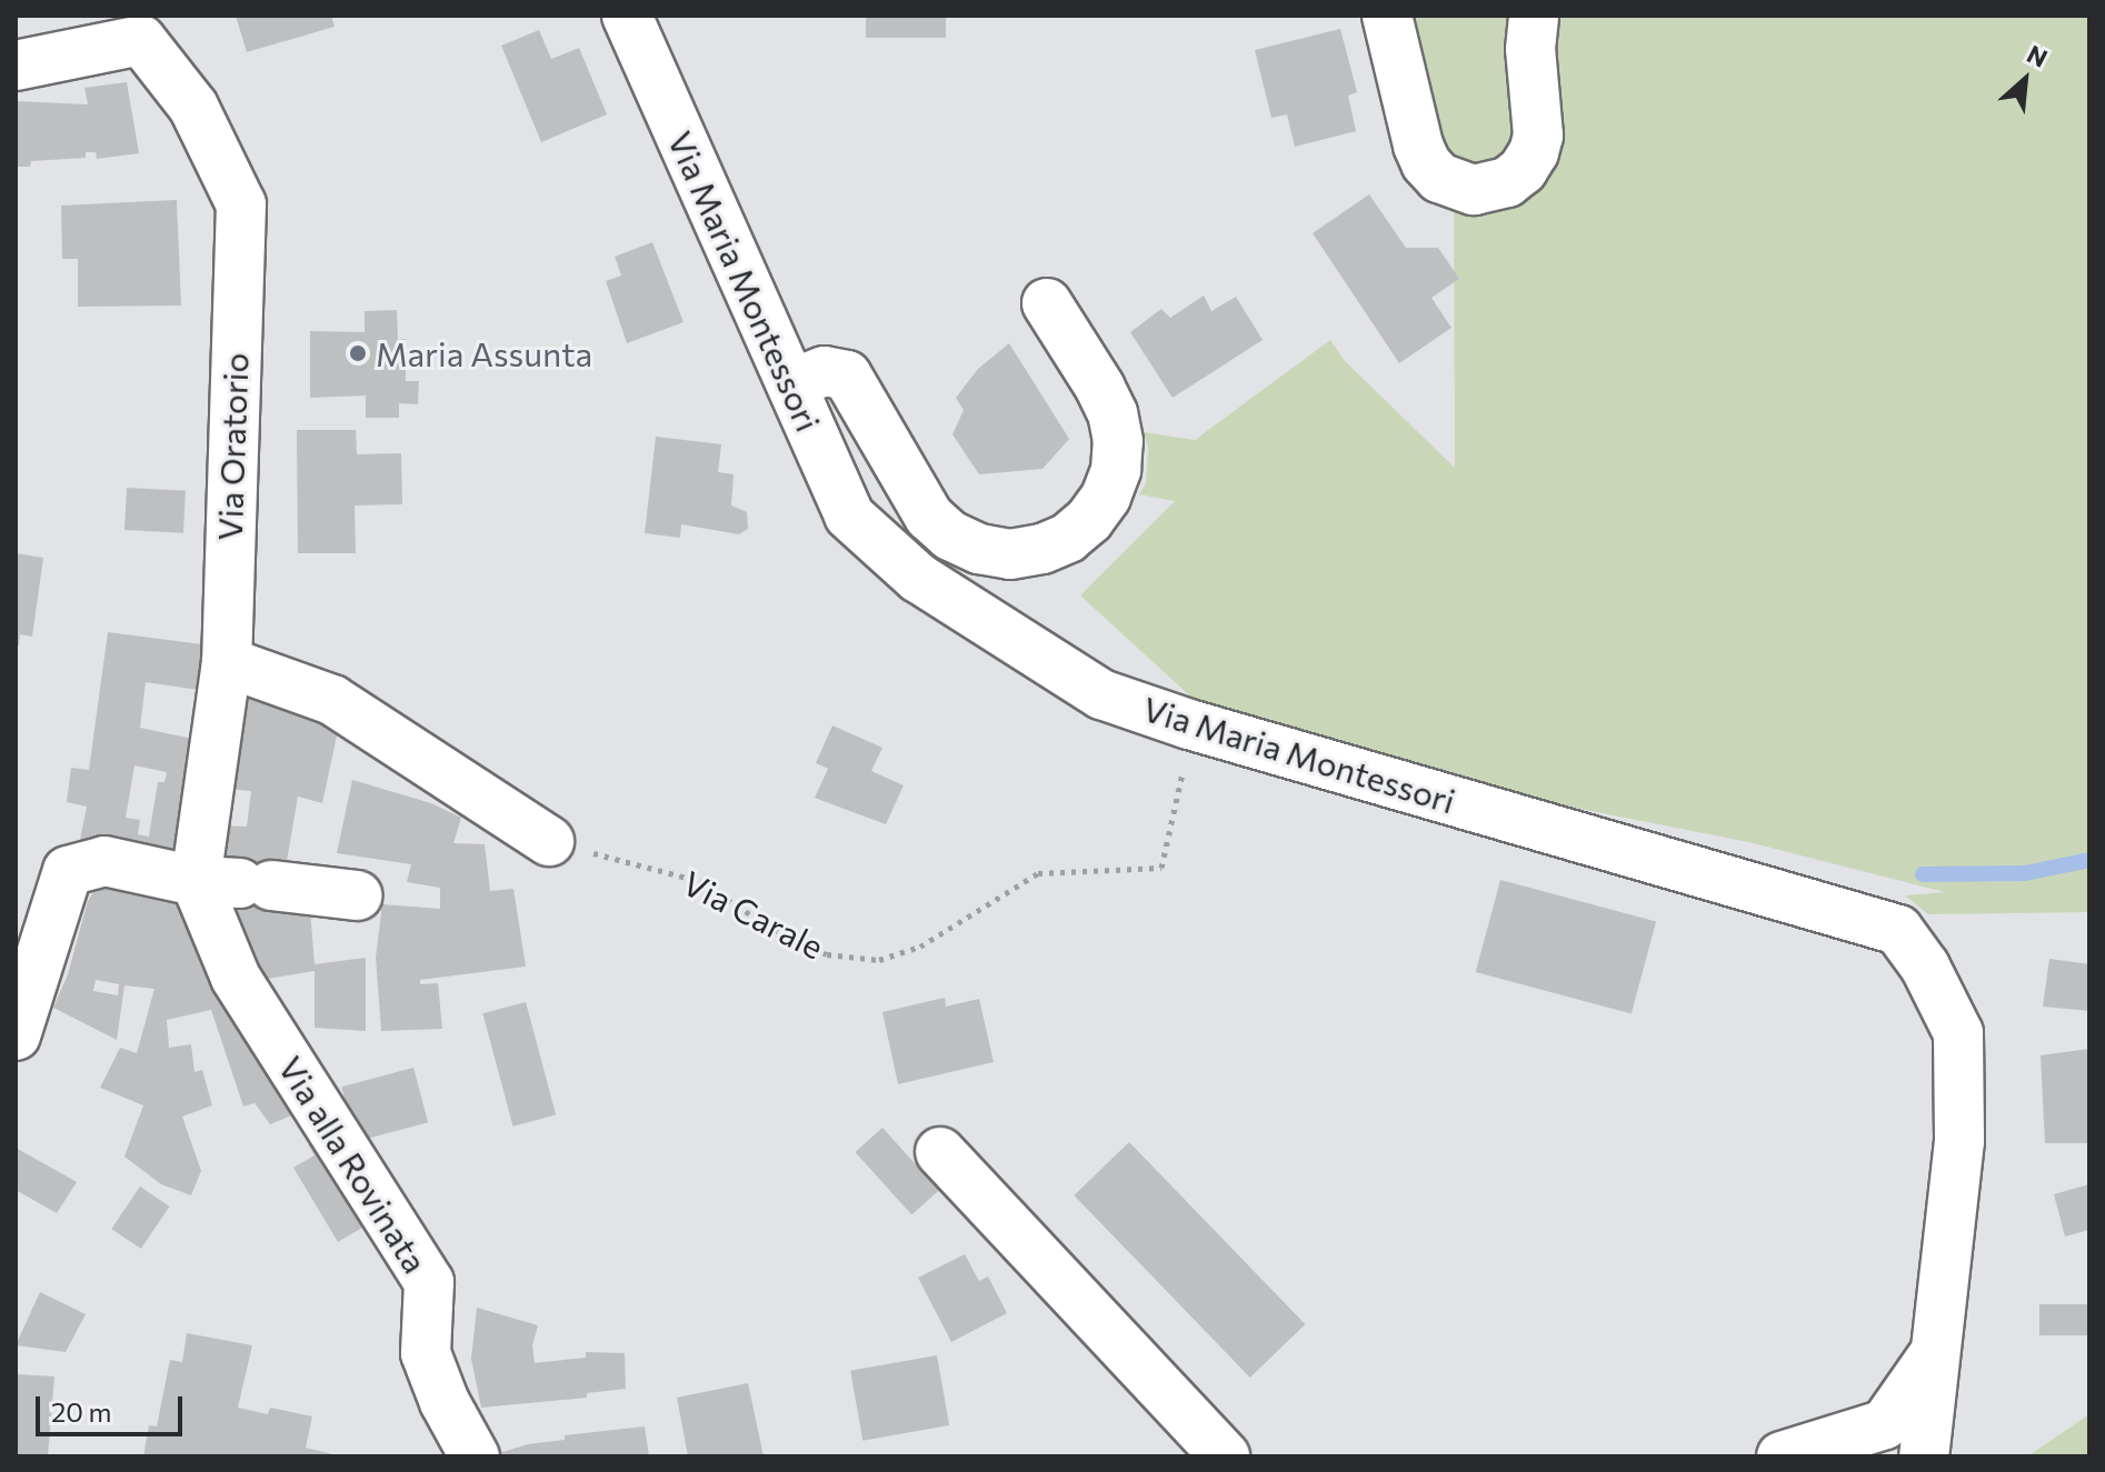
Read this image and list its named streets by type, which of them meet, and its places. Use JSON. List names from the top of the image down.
{
  "streets": {
    "street": ["Via Maria Montessori", "Via Oratorio", "Via alla Rovinata"],
    "path": ["Via Carale"]
  },
  "crossings": [
    ["Via Maria Montessori", "Via Carale"],
    ["Via Oratorio", "Via alla Rovinata"]
  ],
  "places": ["Maria Assunta"],
  "scale_bar": "20 m",
  "north": "top right"
}
